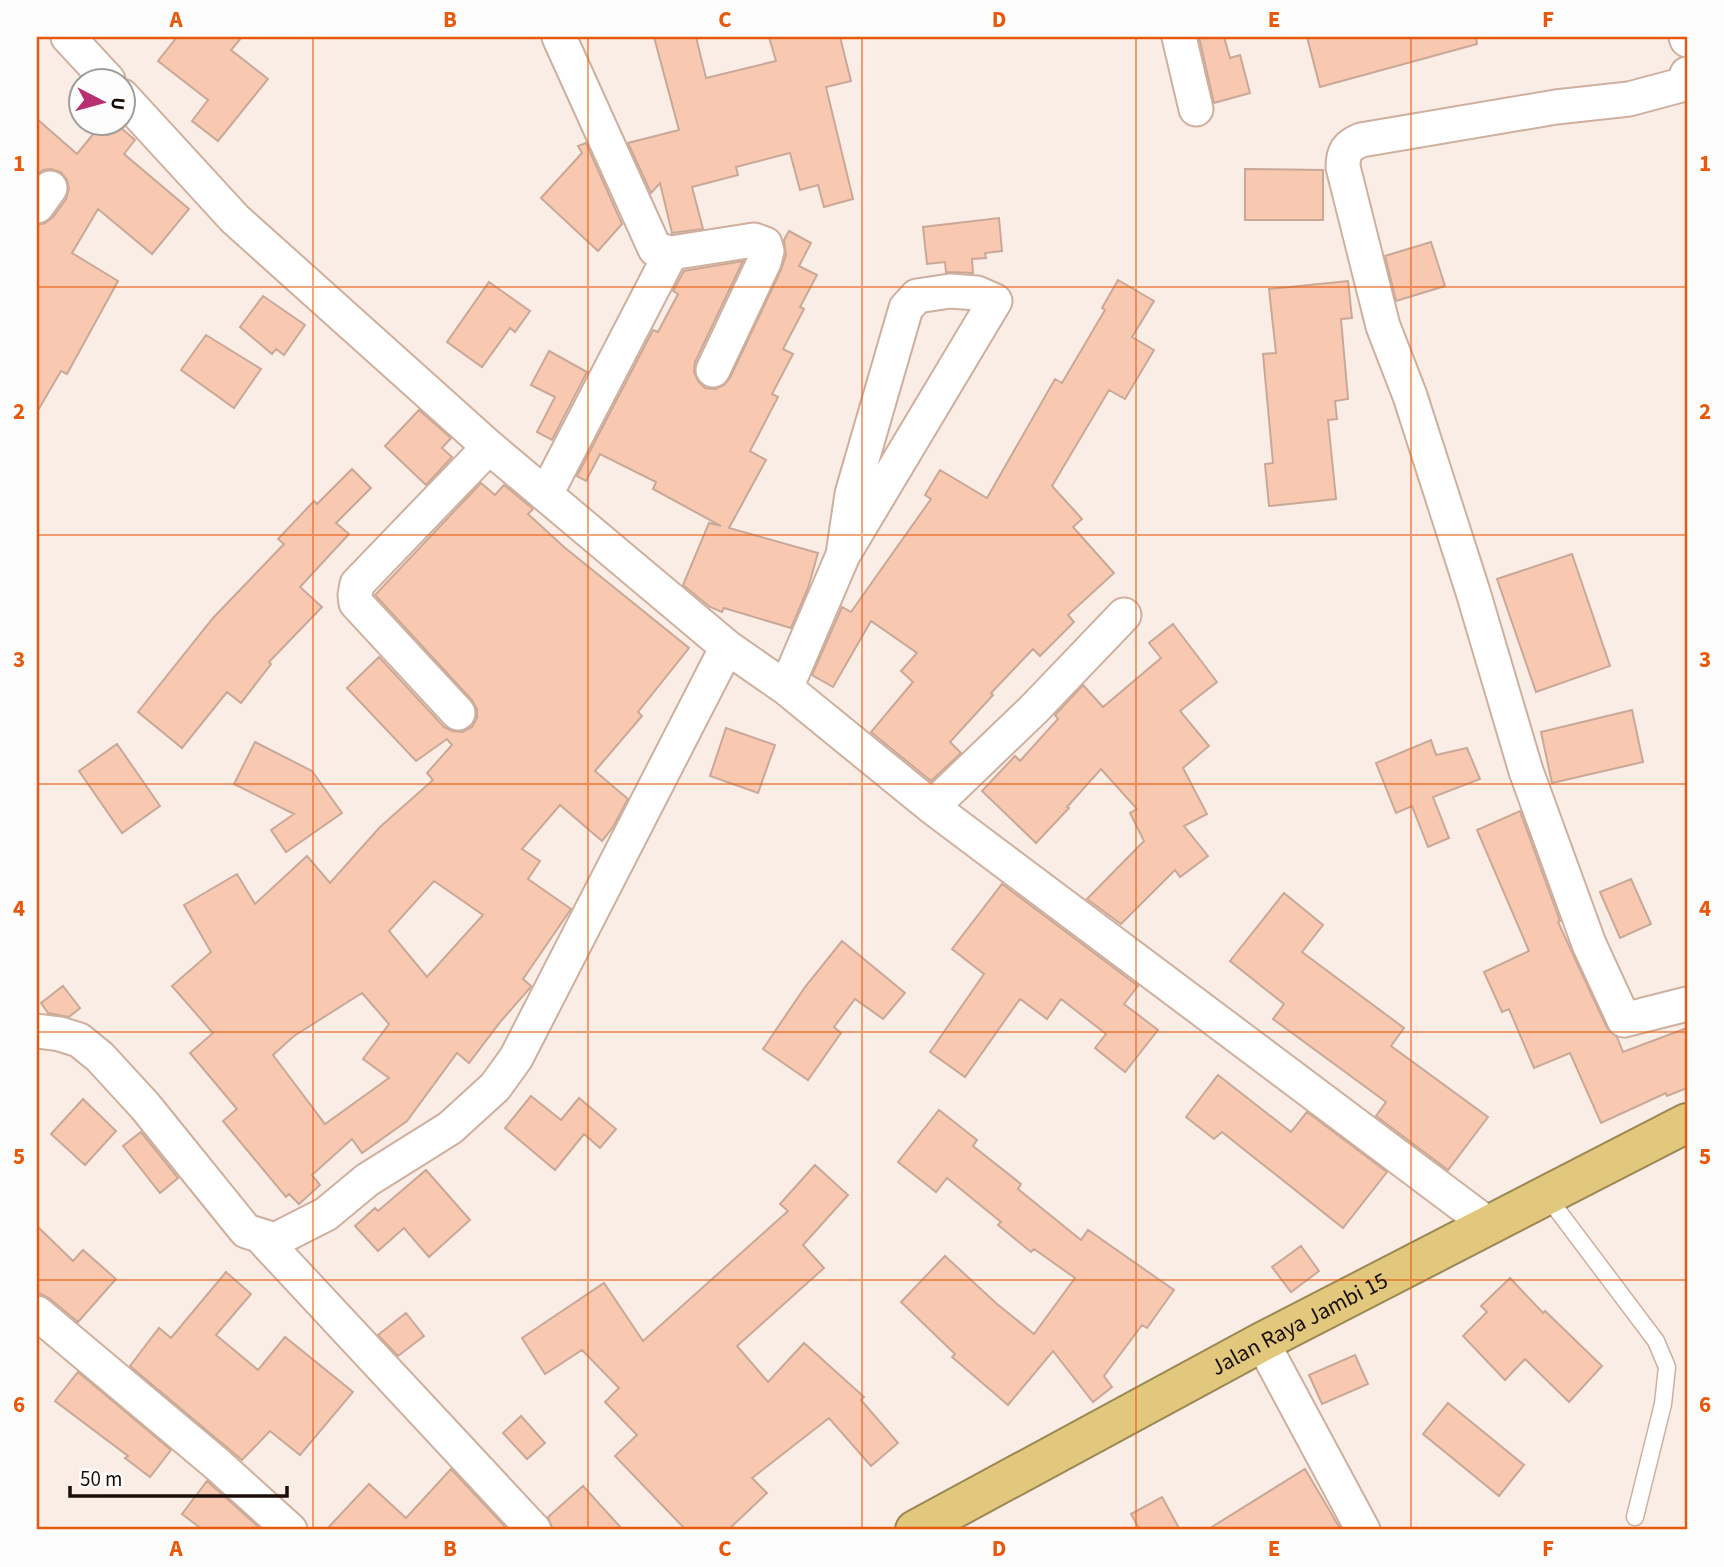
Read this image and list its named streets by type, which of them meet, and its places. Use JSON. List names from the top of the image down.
{
  "streets": {
    "highway": ["Jalan Raya Jambi 15"]
  },
  "scale_bar": "50 m",
  "north": "right",
  "grid": {
    "columns": [
      "A",
      "B",
      "C",
      "D",
      "E",
      "F"
    ],
    "rows": [
      "1",
      "2",
      "3",
      "4",
      "5",
      "6"
    ]
  }
}
